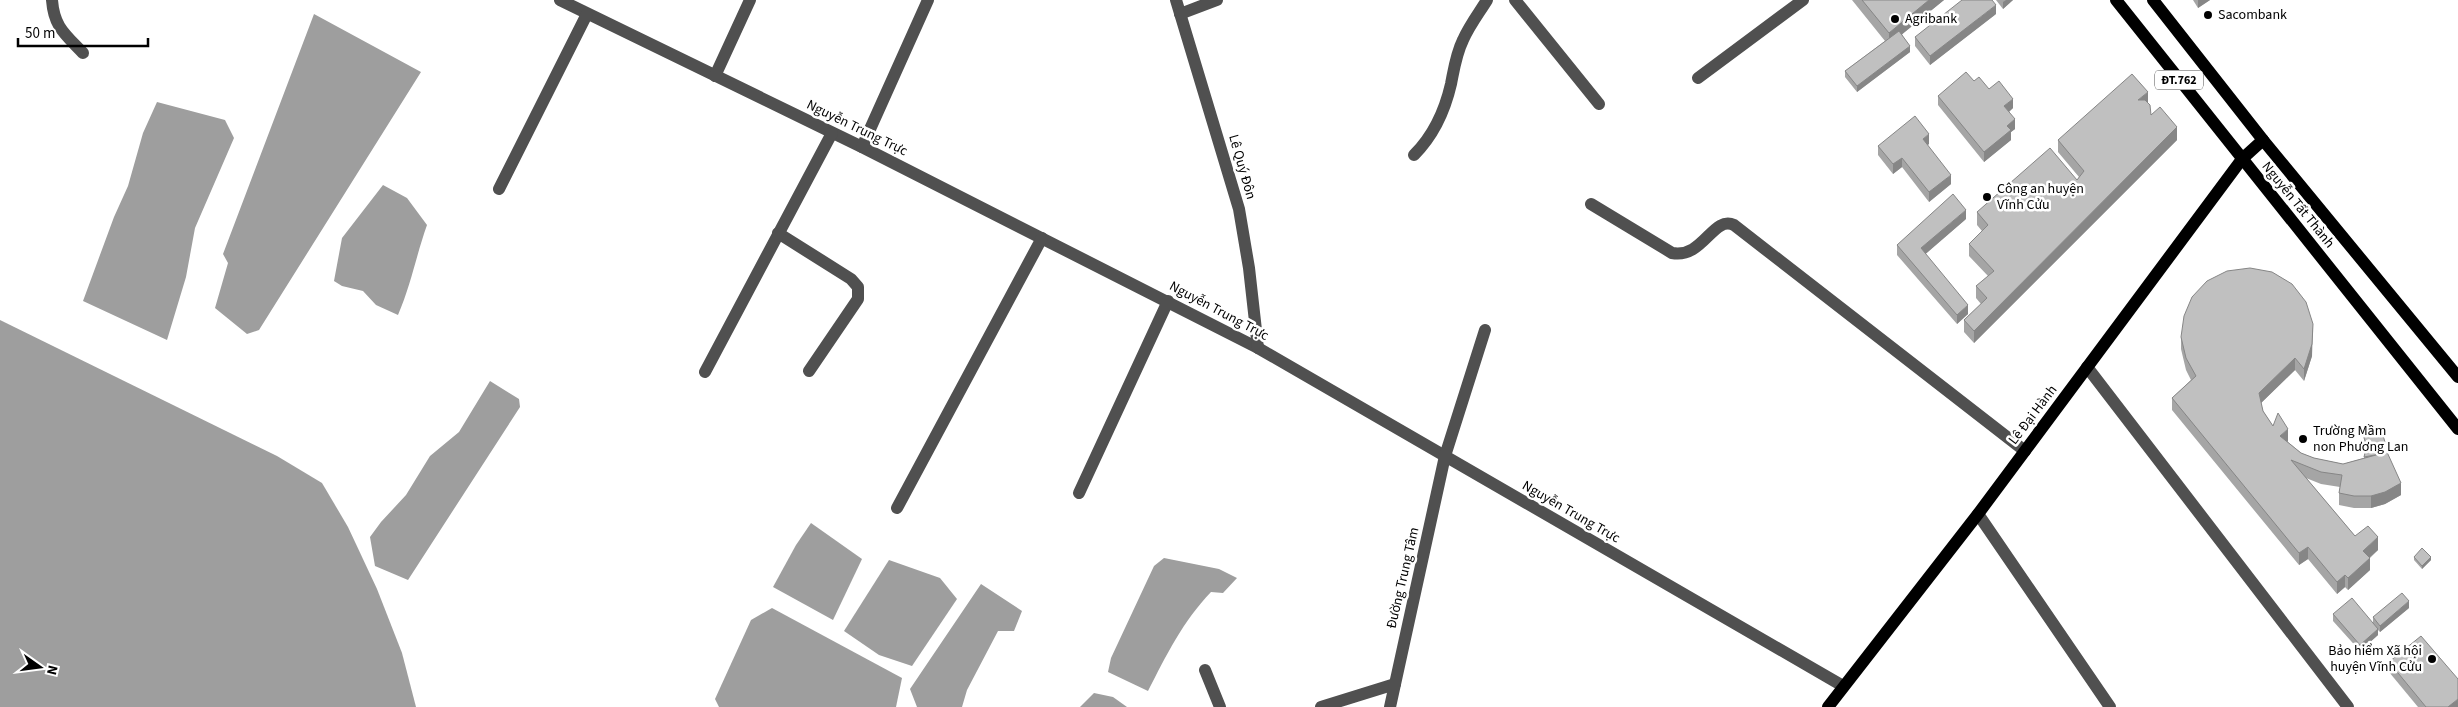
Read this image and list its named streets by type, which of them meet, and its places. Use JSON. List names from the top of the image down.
{
  "streets": {
    "main road": ["ĐT.762", "Nguyễn Tất Thành", "Lê Đại Hành"],
    "street": ["Nguyễn Trung Trực", "Lê Quý Đôn", "Đường Trung Tâm"]
  },
  "crossings": [
    ["Nguyễn Trung Trực", "Lê Quý Đôn"],
    ["Nguyễn Trung Trực", "Lê Đại Hành"],
    ["Nguyễn Trung Trực", "Đường Trung Tâm"],
    ["Nguyễn Tất Thành", "Lê Đại Hành"]
  ],
  "places": [
    "Sacombank",
    "Agribank",
    "Công an huyện Vĩnh Cửu",
    "Trường Mầm non Phương Lan",
    "Bảo hiểm Xã hội huyện Vĩnh Cửu"
  ],
  "scale_bar": "50 m",
  "north": "right"
}
